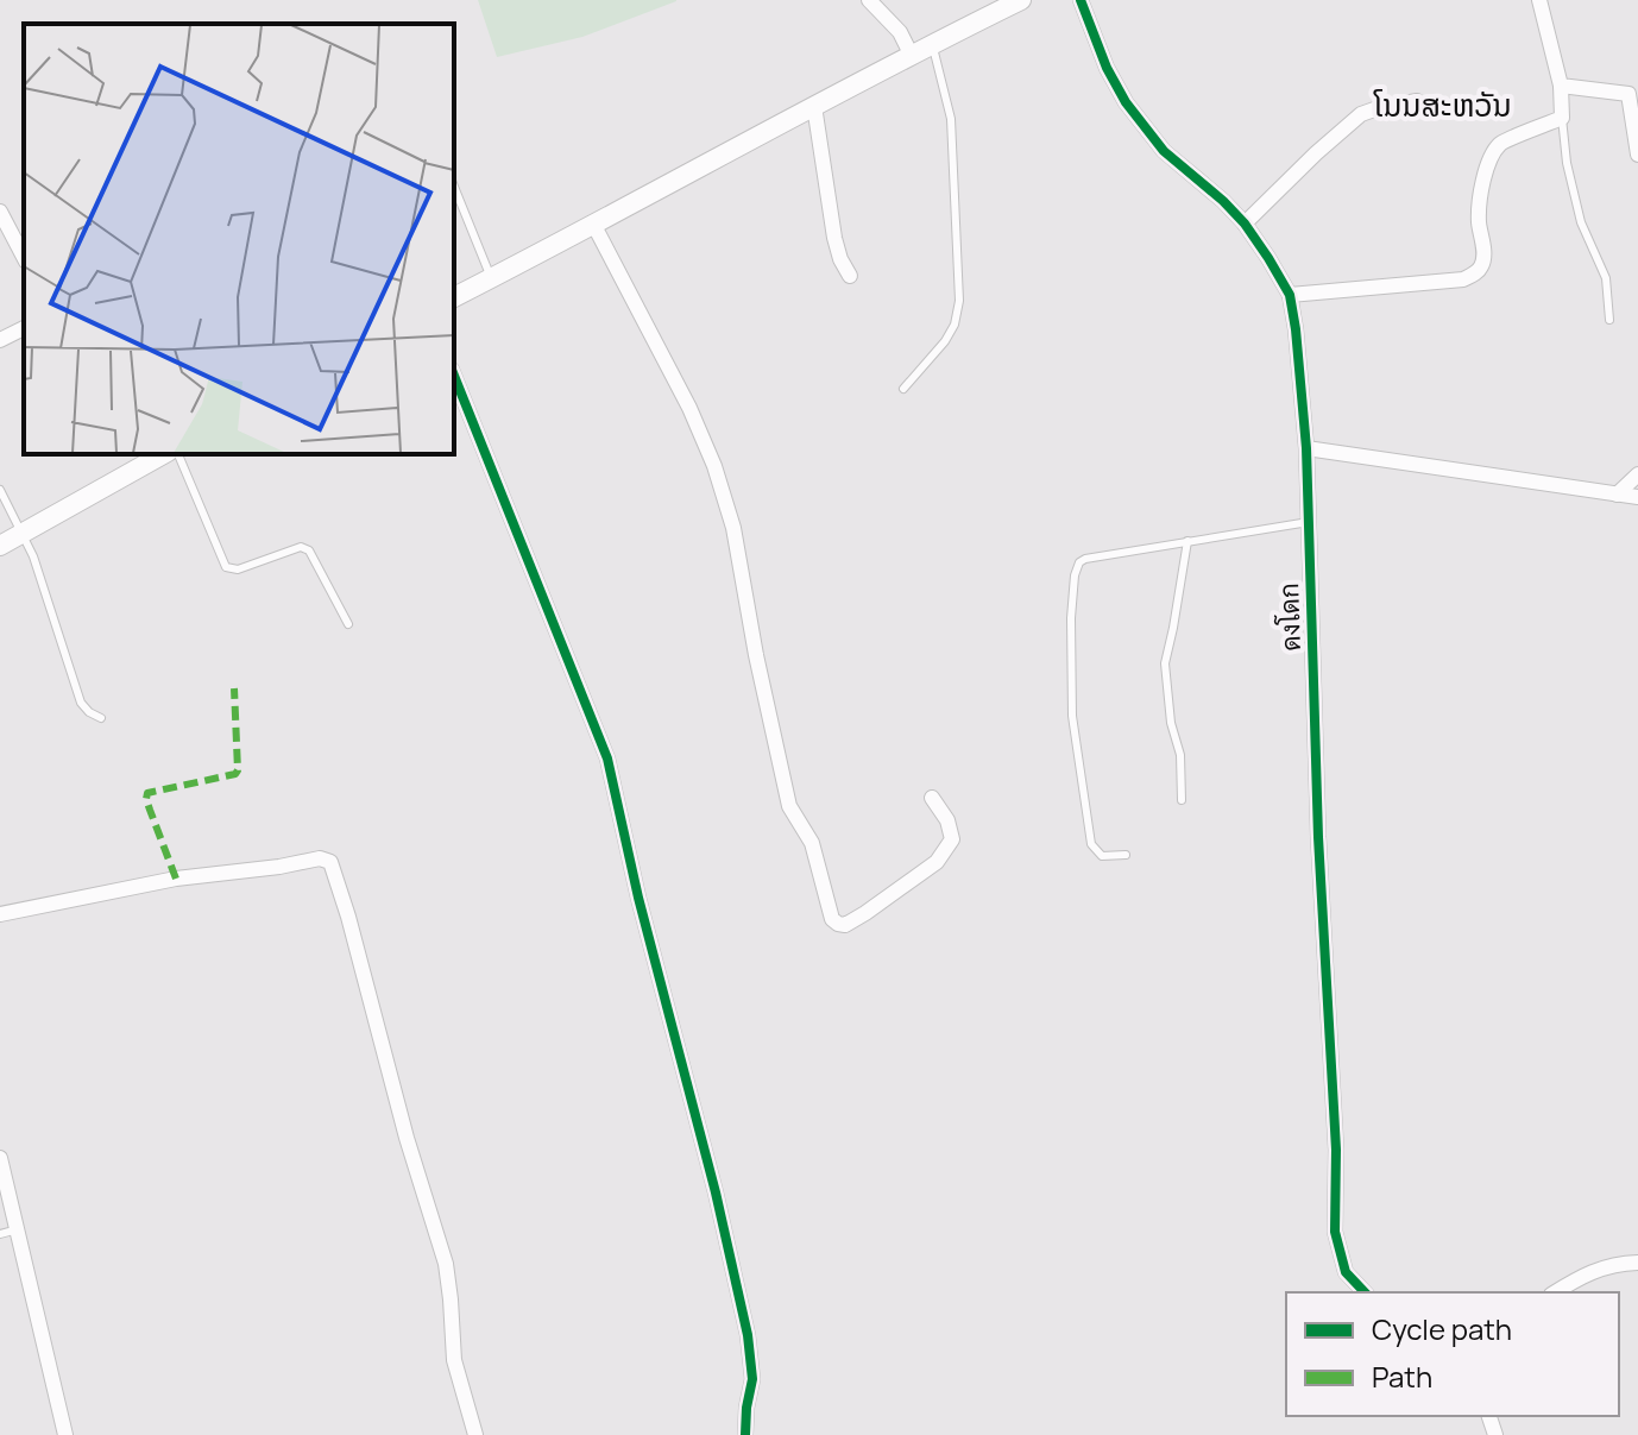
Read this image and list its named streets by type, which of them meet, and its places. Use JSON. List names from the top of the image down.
{
  "streets": {
    "street": ["ดงโดก"]
  },
  "districts": ["ໂນນສະຫວັນ"],
  "legend": ["Cycle path", "Path"]
}
